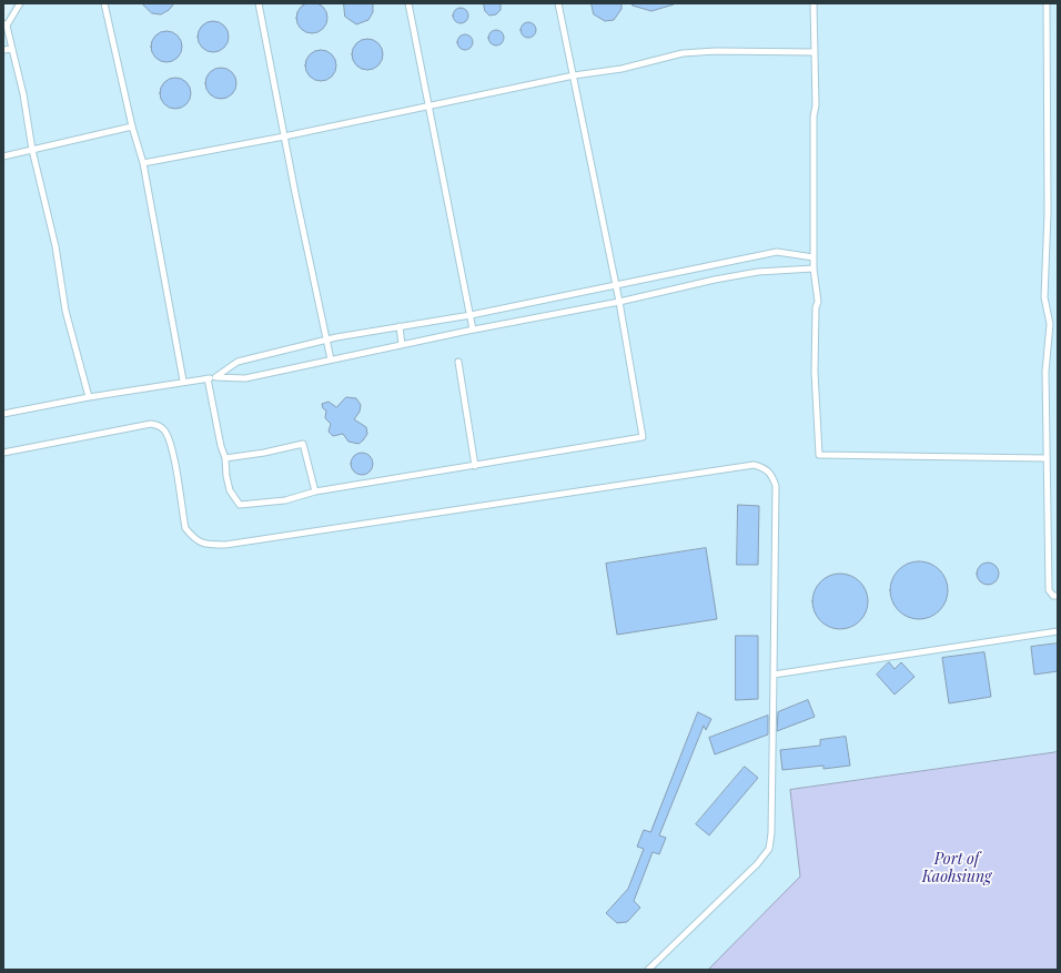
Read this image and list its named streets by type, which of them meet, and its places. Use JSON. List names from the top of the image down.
{
  "water": ["Port of Kaohsiung"]
}
